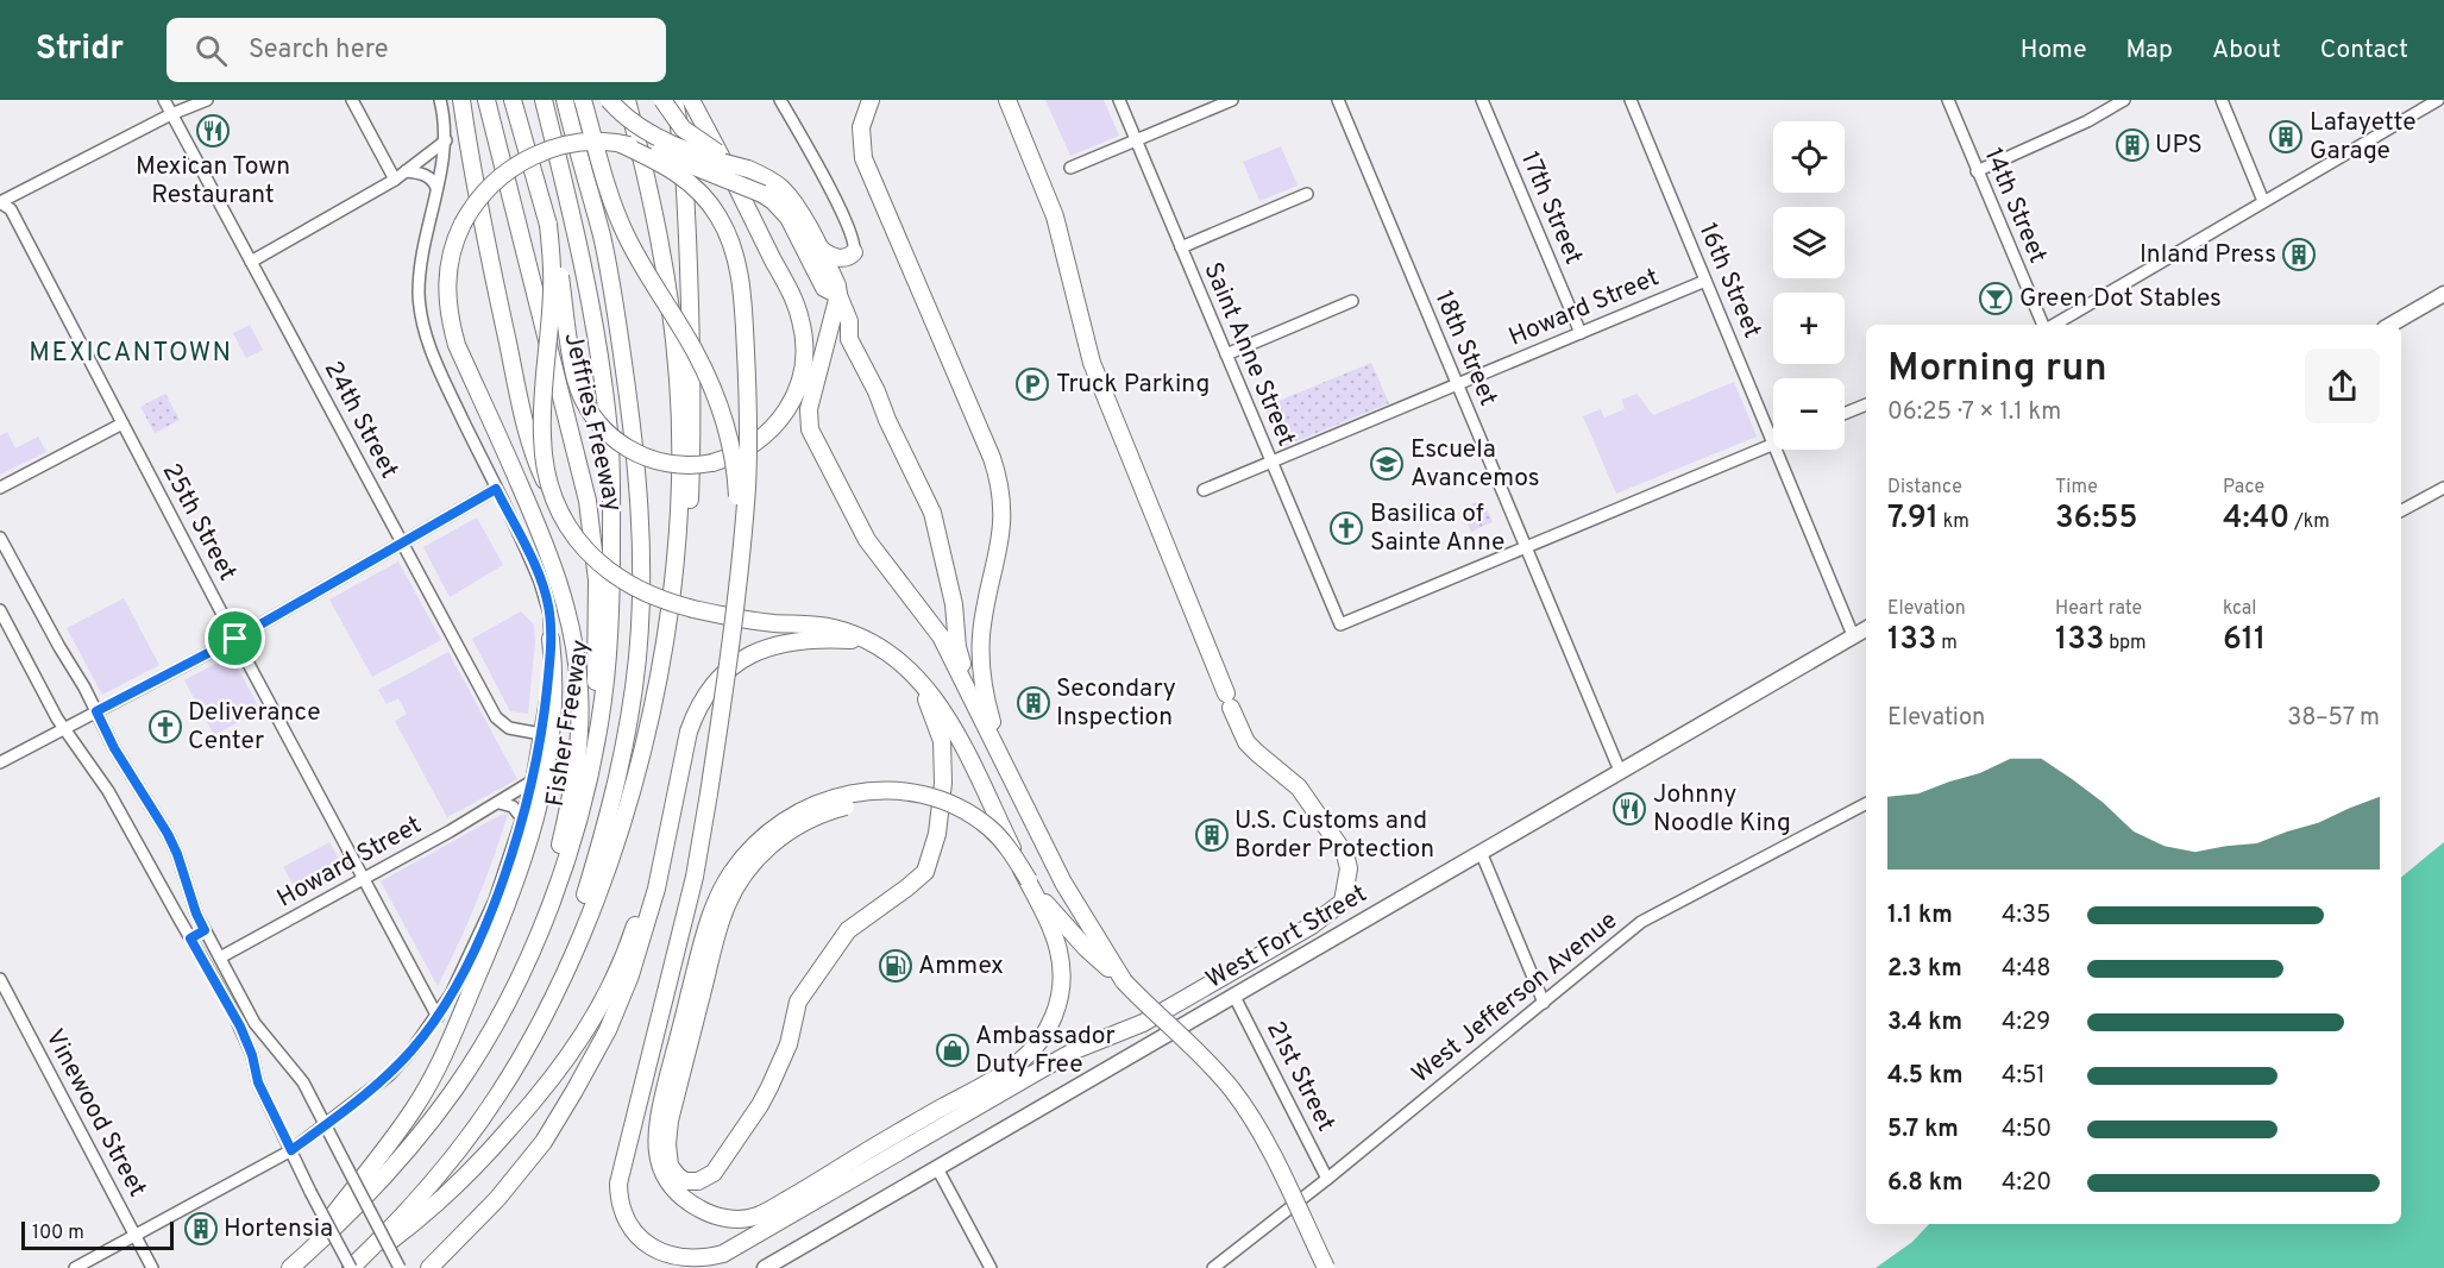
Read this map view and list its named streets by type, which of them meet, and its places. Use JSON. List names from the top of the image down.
{
  "streets": {
    "highway": ["Jeffries Freeway", "Fisher Freeway"],
    "main road": ["West Fort Street"],
    "street": [
      "14th Street",
      "17th Street",
      "16th Street",
      "Howard Street",
      "18th Street",
      "Saint Anne Street",
      "24th Street",
      "25th Street",
      "West Jefferson Avenue",
      "21st Street",
      "Vinewood Street"
    ]
  },
  "crossings": [
    ["17th Street", "Howard Street"],
    ["16th Street", "Howard Street"],
    ["16th Street", "West Fort Street"],
    ["Howard Street", "18th Street"],
    ["Howard Street", "Saint Anne Street"],
    ["Howard Street", "25th Street"],
    ["18th Street", "Saint Anne Street"],
    ["18th Street", "West Fort Street"],
    ["Jeffries Freeway", "Fisher Freeway"],
    ["West Fort Street", "21st Street"],
    ["West Jefferson Avenue", "21st Street"]
  ],
  "districts": ["MEXICANTOWN"],
  "places": {
    "restaurant": ["Mexican Town Restaurant", "Johnny Noodle King"],
    "building": [
      "Lafayette Garage",
      "UPS",
      "Inland Press",
      "Secondary Inspection",
      "U.S. Customs and Border Protection",
      "Hortensia"
    ],
    "bar": ["Green Dot Stables"],
    "parking": ["Truck Parking"],
    "school or university": ["Escuela Avancemos"],
    "church": ["Basilica of Sainte Anne", "Deliverance Center"],
    "fuel station": ["Ammex"],
    "shop": ["Ambassador Duty Free"]
  },
  "scale_bar": "100 m",
  "page": {
    "header": "Stridr",
    "search": "Search here",
    "nav": [
      "Home",
      "Map",
      "About",
      "Contact"
    ],
    "map_buttons": ["+", "−"],
    "heading": ["Morning run", "06:25 · 7 × 1.1 km"],
    "stats": [
      ["Distance", "7.91 km"],
      ["Time", "36:55"],
      ["Pace", "4:40 /km"],
      ["Elevation", "133 m"],
      ["Heart rate", "133 bpm"],
      ["kcal", "611"]
    ],
    "chart": ["Elevation", "38–57 m"],
    "list": [
      {
        "name": "1.1 km",
        "note": "4:35"
      },
      {
        "name": "2.3 km",
        "note": "4:48"
      },
      {
        "name": "3.4 km",
        "note": "4:29"
      },
      {
        "name": "4.5 km",
        "note": "4:51"
      },
      {
        "name": "5.7 km",
        "note": "4:50"
      },
      {
        "name": "6.8 km",
        "note": "4:20"
      }
    ],
    "scale": "100 m"
  }
}
